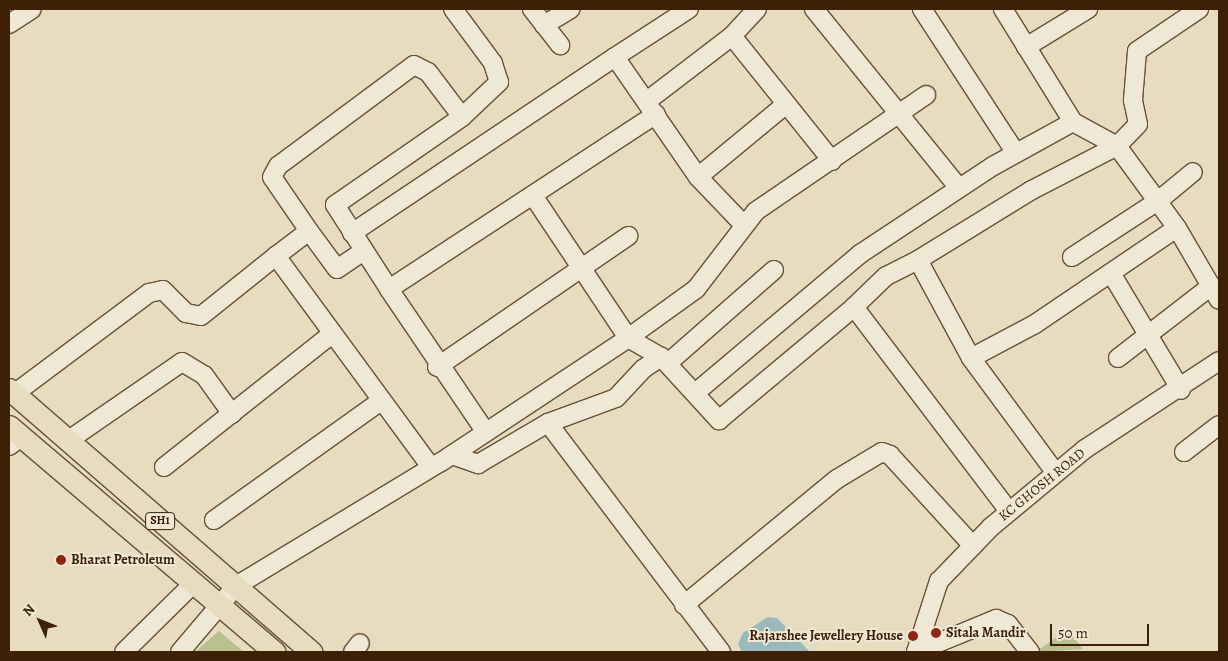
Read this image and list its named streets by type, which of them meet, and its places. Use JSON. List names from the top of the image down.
{
  "streets": {
    "main road": ["SH1"],
    "street": ["KC GHOSH ROAD"]
  },
  "places": ["Bharat Petroleum", "Sitala Mandir", "Rajarshee Jewellery House"],
  "scale_bar": "50 m",
  "north": "top left"
}
